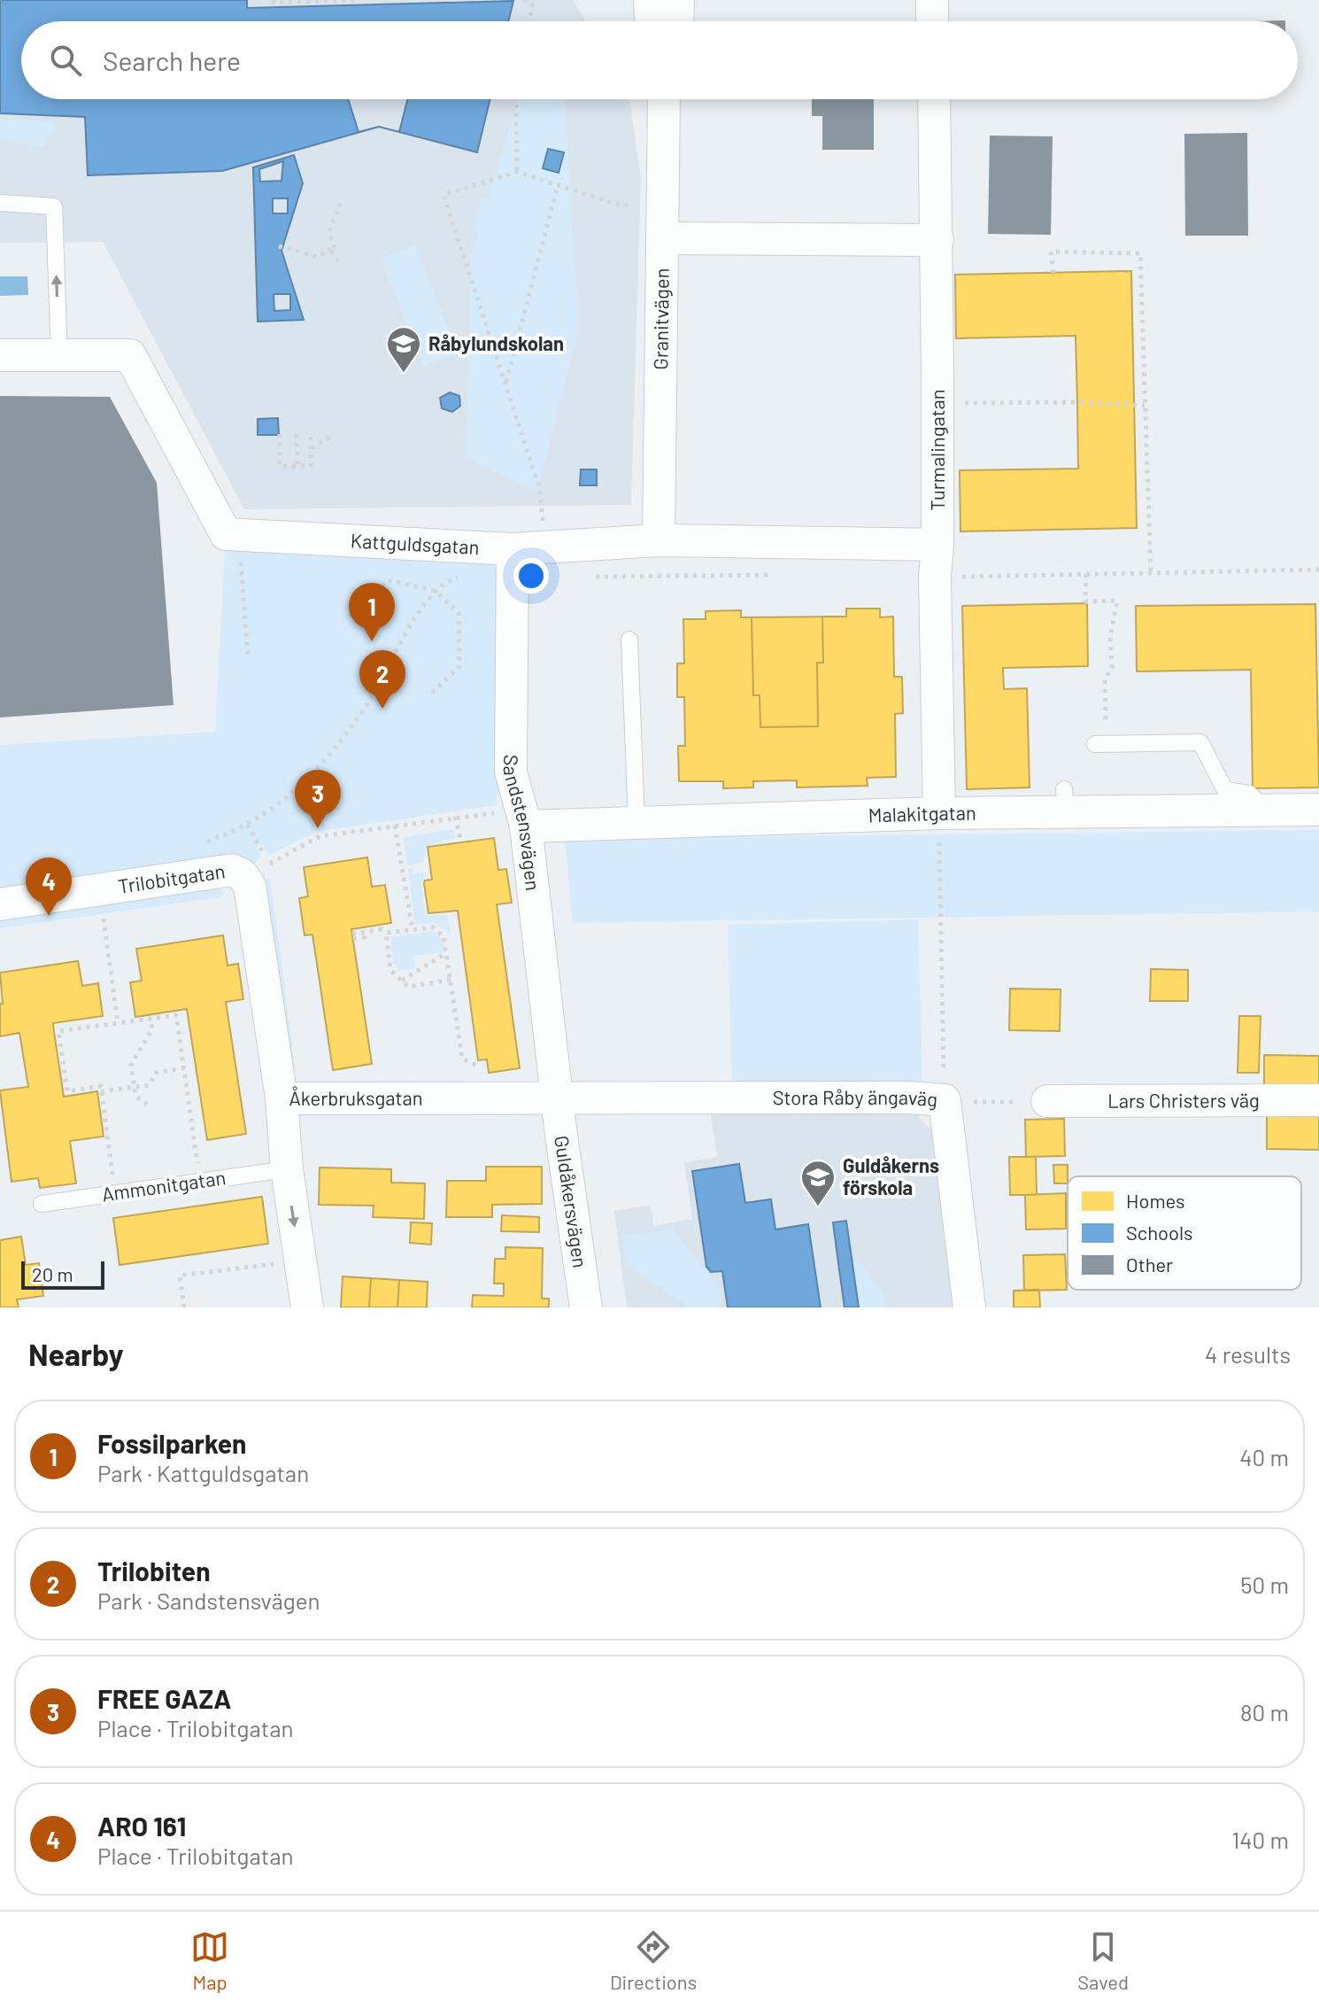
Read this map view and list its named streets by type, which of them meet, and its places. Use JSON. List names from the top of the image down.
{
  "streets": {
    "street": [
      "Granitvägen",
      "Turmalingatan",
      "Kattguldsgatan",
      "Malakitgatan",
      "Sandstensvägen",
      "Trilobitgatan",
      "Åkerbruksgatan",
      "Stora Råby ängaväg",
      "Lars Christers väg",
      "Guldåkersvägen"
    ],
    "lane": ["Ammonitgatan"]
  },
  "crossings": [
    ["Granitvägen", "Kattguldsgatan"],
    ["Turmalingatan", "Kattguldsgatan"],
    ["Turmalingatan", "Malakitgatan"],
    ["Kattguldsgatan", "Sandstensvägen"],
    ["Malakitgatan", "Sandstensvägen"],
    ["Sandstensvägen", "Åkerbruksgatan"],
    ["Sandstensvägen", "Stora Råby ängaväg"],
    ["Sandstensvägen", "Guldåkersvägen"],
    ["Trilobitgatan", "Åkerbruksgatan"],
    ["Åkerbruksgatan", "Stora Råby ängaväg"],
    ["Åkerbruksgatan", "Ammonitgatan"],
    ["Åkerbruksgatan", "Guldåkersvägen"],
    ["Stora Råby ängaväg", "Guldåkersvägen"]
  ],
  "places": {
    "school or university": ["Råbylundskolan", "Guldåkerns förskola"]
  },
  "legend": ["Homes", "Schools", "Other"],
  "scale_bar": "20 m",
  "page": {
    "search": "Search here",
    "pins": [
      "1",
      "2",
      "3",
      "4"
    ],
    "scale": "20 m",
    "heading": ["Nearby", "4 results"],
    "list": [
      {
        "mark": "1",
        "name": "Fossilparken",
        "note": "Park · Kattguldsgatan",
        "value": "40 m"
      },
      {
        "mark": "2",
        "name": "Trilobiten",
        "note": "Park · Sandstensvägen",
        "value": "50 m"
      },
      {
        "mark": "3",
        "name": "FREE GAZA",
        "note": "Place · Trilobitgatan",
        "value": "80 m"
      },
      {
        "mark": "4",
        "name": "ARO 161",
        "note": "Place · Trilobitgatan",
        "value": "140 m"
      }
    ],
    "nav": ["Map", "Directions", "Saved"]
  }
}
